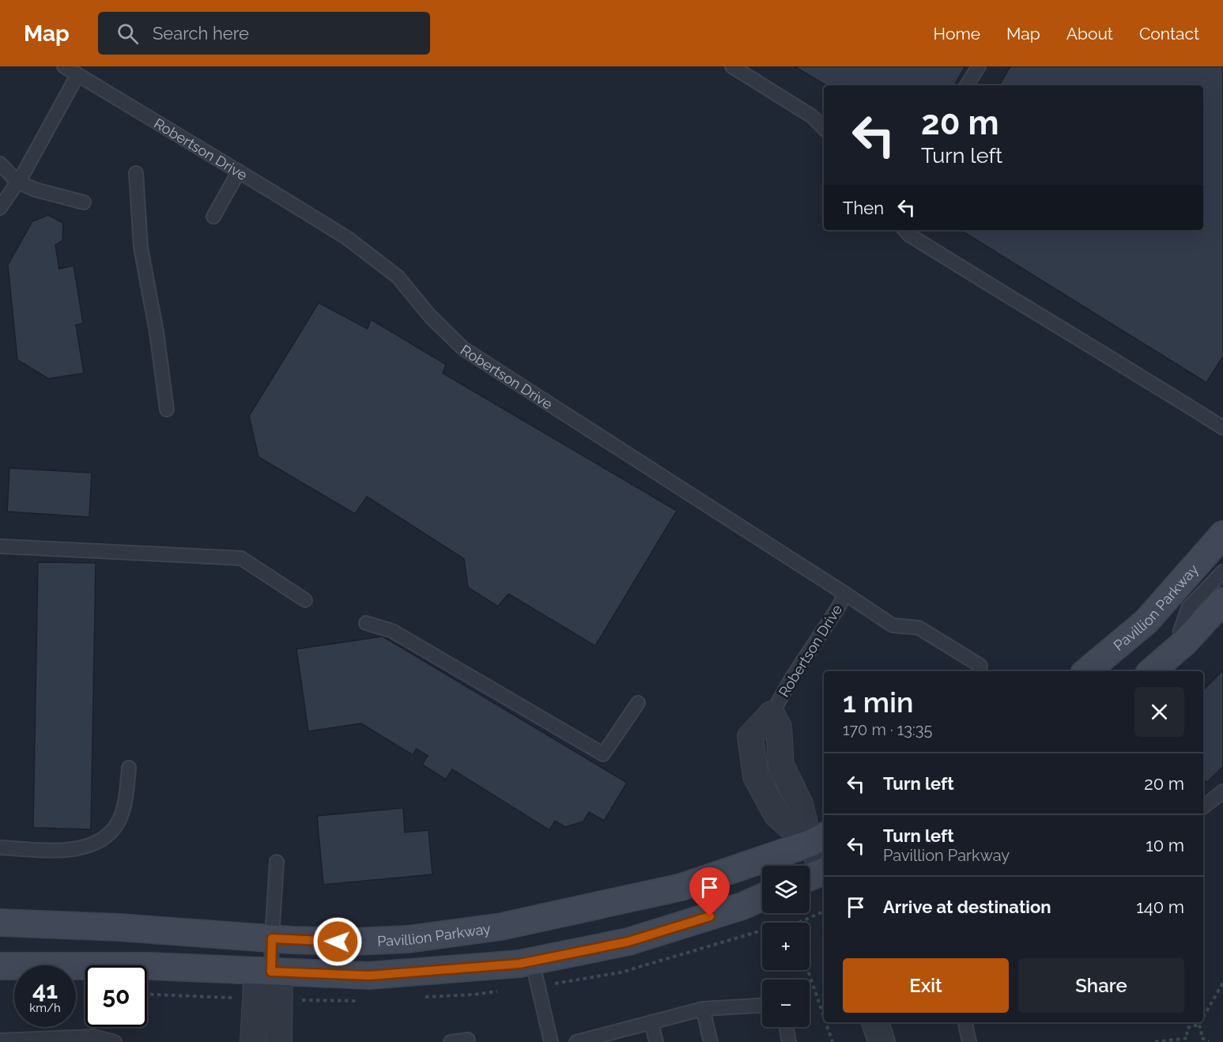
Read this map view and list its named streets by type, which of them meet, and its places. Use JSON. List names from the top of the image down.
{
  "streets": {
    "main road": ["Pavillion Parkway"],
    "street": ["Robertson Drive"]
  },
  "crossings": [
    ["Robertson Drive", "Pavillion Parkway"]
  ],
  "page": {
    "header": "Map",
    "search": "Search here",
    "nav": [
      "Home",
      "Map",
      "About",
      "Contact"
    ],
    "turn": ["20 m", "Turn left"],
    "then": "Then",
    "heading": ["1 min", "170 m · 13:35"],
    "list": [
      {
        "name": "Turn left",
        "value": "20 m"
      },
      {
        "name": "Turn left",
        "note": "Pavillion Parkway",
        "value": "10 m"
      },
      {
        "name": "Arrive at destination",
        "value": "140 m"
      }
    ],
    "map_buttons": ["+", "−"],
    "buttons": ["Exit", "Share"],
    "speed": "41 km/h",
    "limit": "50"
  }
}
